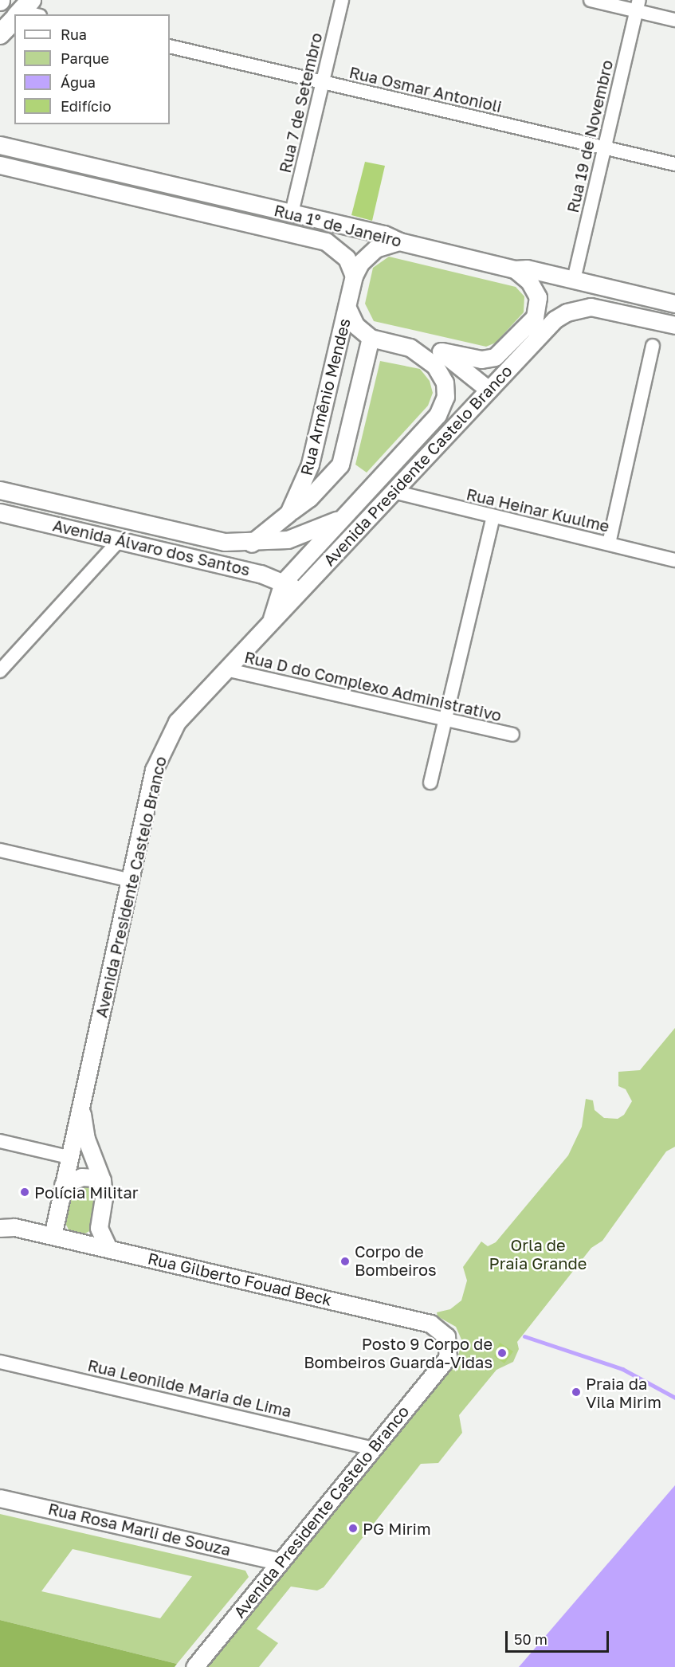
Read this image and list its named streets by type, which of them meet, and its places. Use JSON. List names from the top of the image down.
{
  "streets": {
    "street": [
      "Rua Osmar Antonioli",
      "Rua 7 de Setembro",
      "Rua 19 de Novembro",
      "Rua 1º de Janeiro",
      "Rua Armênio Mendes",
      "Avenida Presidente Castelo Branco",
      "Rua Heinar Kuulme",
      "Avenida Álvaro dos Santos",
      "Rua D do Complexo Administrativo",
      "Rua Gilberto Fouad Beck",
      "Rua Leonilde Maria de Lima",
      "Rua Rosa Marli de Souza"
    ]
  },
  "crossings": [
    ["Rua Osmar Antonioli", "Rua 7 de Setembro"],
    ["Rua Osmar Antonioli", "Rua 19 de Novembro"],
    ["Rua 7 de Setembro", "Rua 1º de Janeiro"],
    ["Rua 19 de Novembro", "Rua 1º de Janeiro"],
    ["Rua 1º de Janeiro", "Rua Armênio Mendes"],
    ["Rua Armênio Mendes", "Avenida Álvaro dos Santos"],
    ["Avenida Presidente Castelo Branco", "Rua Heinar Kuulme"],
    ["Avenida Presidente Castelo Branco", "Avenida Álvaro dos Santos"],
    ["Avenida Presidente Castelo Branco", "Rua D do Complexo Administrativo"],
    ["Avenida Presidente Castelo Branco", "Rua Gilberto Fouad Beck"],
    ["Avenida Presidente Castelo Branco", "Rua Leonilde Maria de Lima"],
    ["Avenida Presidente Castelo Branco", "Rua Rosa Marli de Souza"]
  ],
  "parks": ["Orla de Praia Grande"],
  "places": [
    "Polícia Militar",
    "Corpo de Bombeiros",
    "Posto 9 Corpo de Bombeiros Guarda-Vidas",
    "Praia da Vila Mirim",
    "PG Mirim"
  ],
  "legend": [
    "Rua",
    "Parque",
    "Água",
    "Edifício"
  ],
  "scale_bar": "50 m"
}
